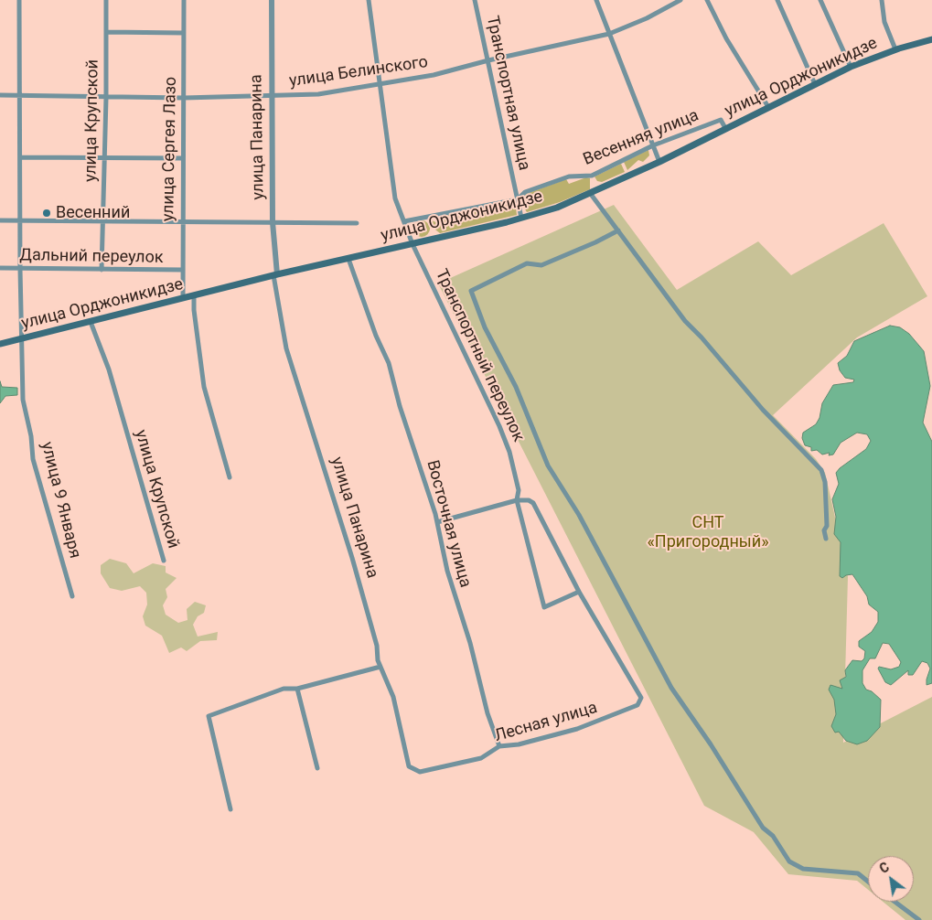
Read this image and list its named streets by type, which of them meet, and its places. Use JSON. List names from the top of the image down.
{
  "streets": {
    "main road": ["улица Орджоникидзе"],
    "street": [
      "улица Белинского",
      "Транспортная улица",
      "улица Крупской",
      "улица Панарина",
      "Весенняя улица",
      "улица Сергея Лазо",
      "Дальний переулок",
      "Транспортный переулок",
      "улица 9 Января",
      "Восточная улица",
      "Лесная улица"
    ]
  },
  "crossings": [
    ["улица Белинского", "Транспортная улица"],
    ["улица Белинского", "улица Крупской"],
    ["улица Белинского", "улица Панарина"],
    ["улица Белинского", "улица Сергея Лазо"],
    ["улица Белинского", "улица 9 Января"],
    ["улица Орджоникидзе", "Транспортная улица"],
    ["улица Орджоникидзе", "улица Крупской"],
    ["улица Орджоникидзе", "улица Панарина"],
    ["улица Орджоникидзе", "Весенняя улица"],
    ["улица Орджоникидзе", "улица Сергея Лазо"],
    ["улица Орджоникидзе", "Транспортный переулок"],
    ["улица Орджоникидзе", "улица 9 Января"],
    ["улица Орджоникидзе", "Восточная улица"],
    ["Транспортная улица", "Весенняя улица"],
    ["улица Крупской", "Дальний переулок"],
    ["улица Панарина", "Лесная улица"],
    ["улица Сергея Лазо", "Дальний переулок"],
    ["Дальний переулок", "улица 9 Января"],
    ["Транспортный переулок", "Лесная улица"],
    ["Восточная улица", "Лесная улица"]
  ],
  "parks": ["СНТ «Пригородный»"],
  "places": ["Весенний"],
  "north": "top left"
}
